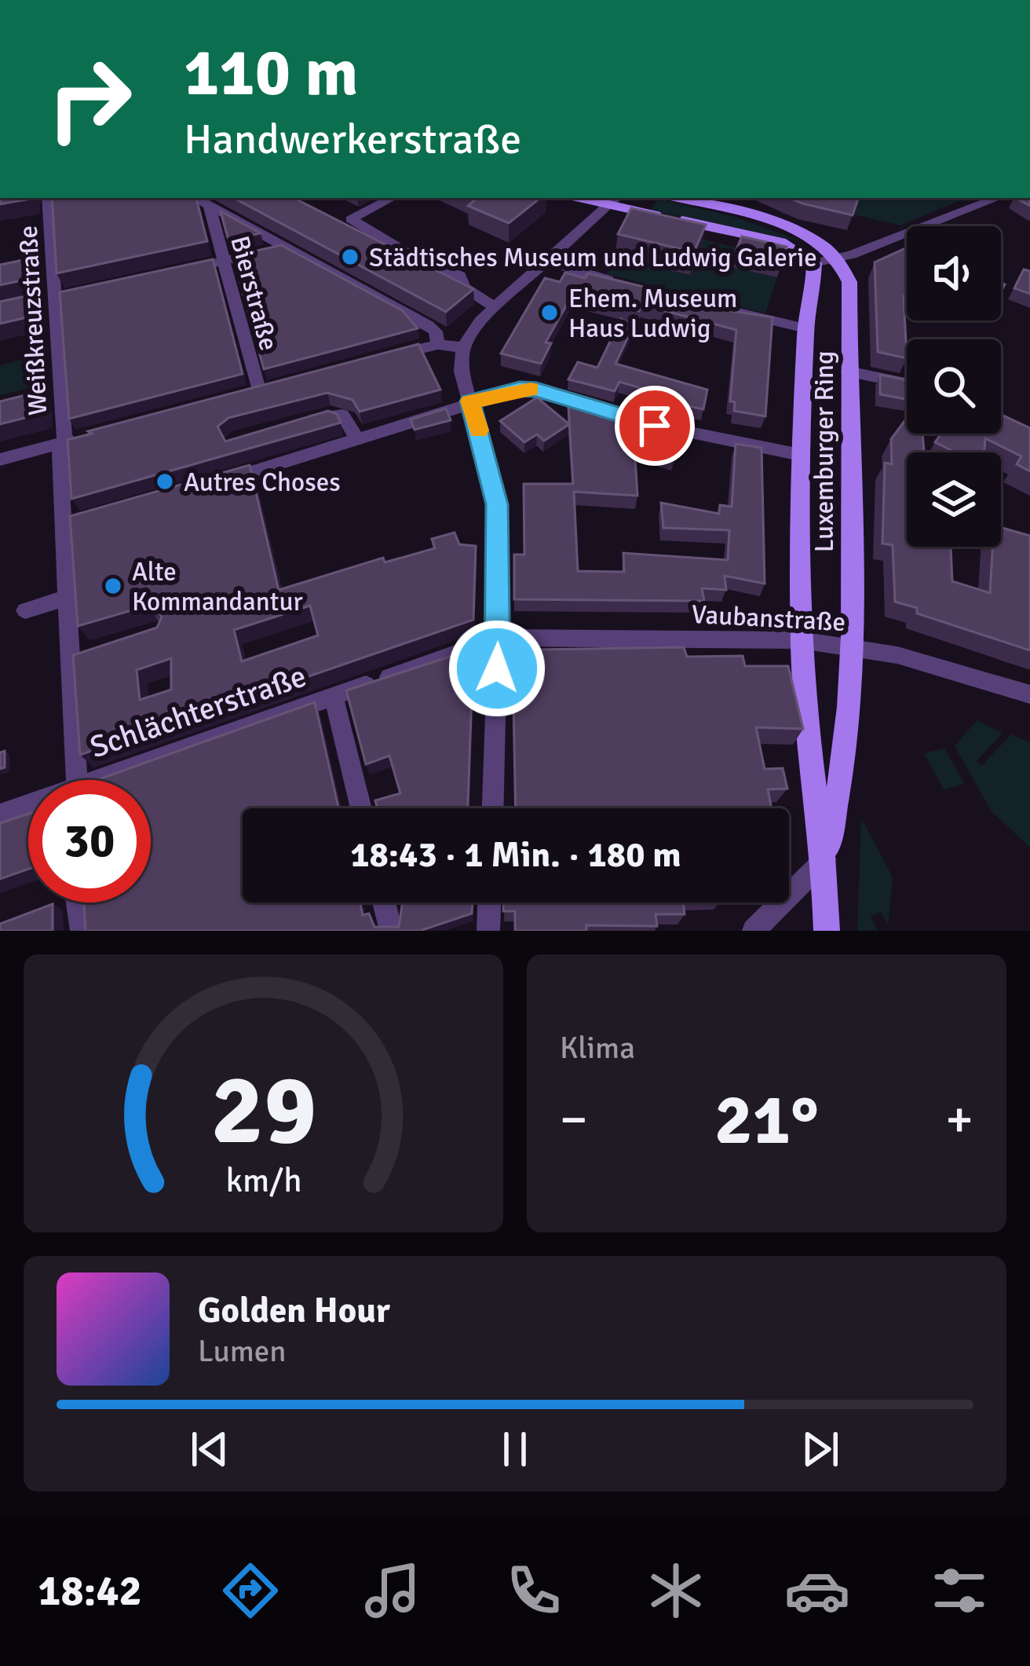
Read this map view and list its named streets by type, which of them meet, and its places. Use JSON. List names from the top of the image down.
{
  "streets": {
    "street": [
      "Bierstraße",
      "Weißkreuzstraße",
      "Luxemburger Ring",
      "Vaubanstraße",
      "Schlächterstraße"
    ]
  },
  "crossings": [
    ["Luxemburger Ring", "Vaubanstraße"],
    ["Vaubanstraße", "Schlächterstraße"]
  ],
  "places": [
    "Städtisches Museum und Ludwig Galerie",
    "Ehem. Museum Haus Ludwig",
    "Autres Choses",
    "Alte Kommandantur"
  ],
  "page": {
    "turn": ["110 m", "Handwerkerstraße"],
    "limit": "30",
    "trip": "18:43 · 1 Min. · 180 m",
    "tile": "Klima",
    "heat": ["−", "21°", "+"],
    "song": ["Golden Hour", "Lumen"],
    "tabs": "18:42",
    "gauge": ["29", "km/h"]
  }
}
